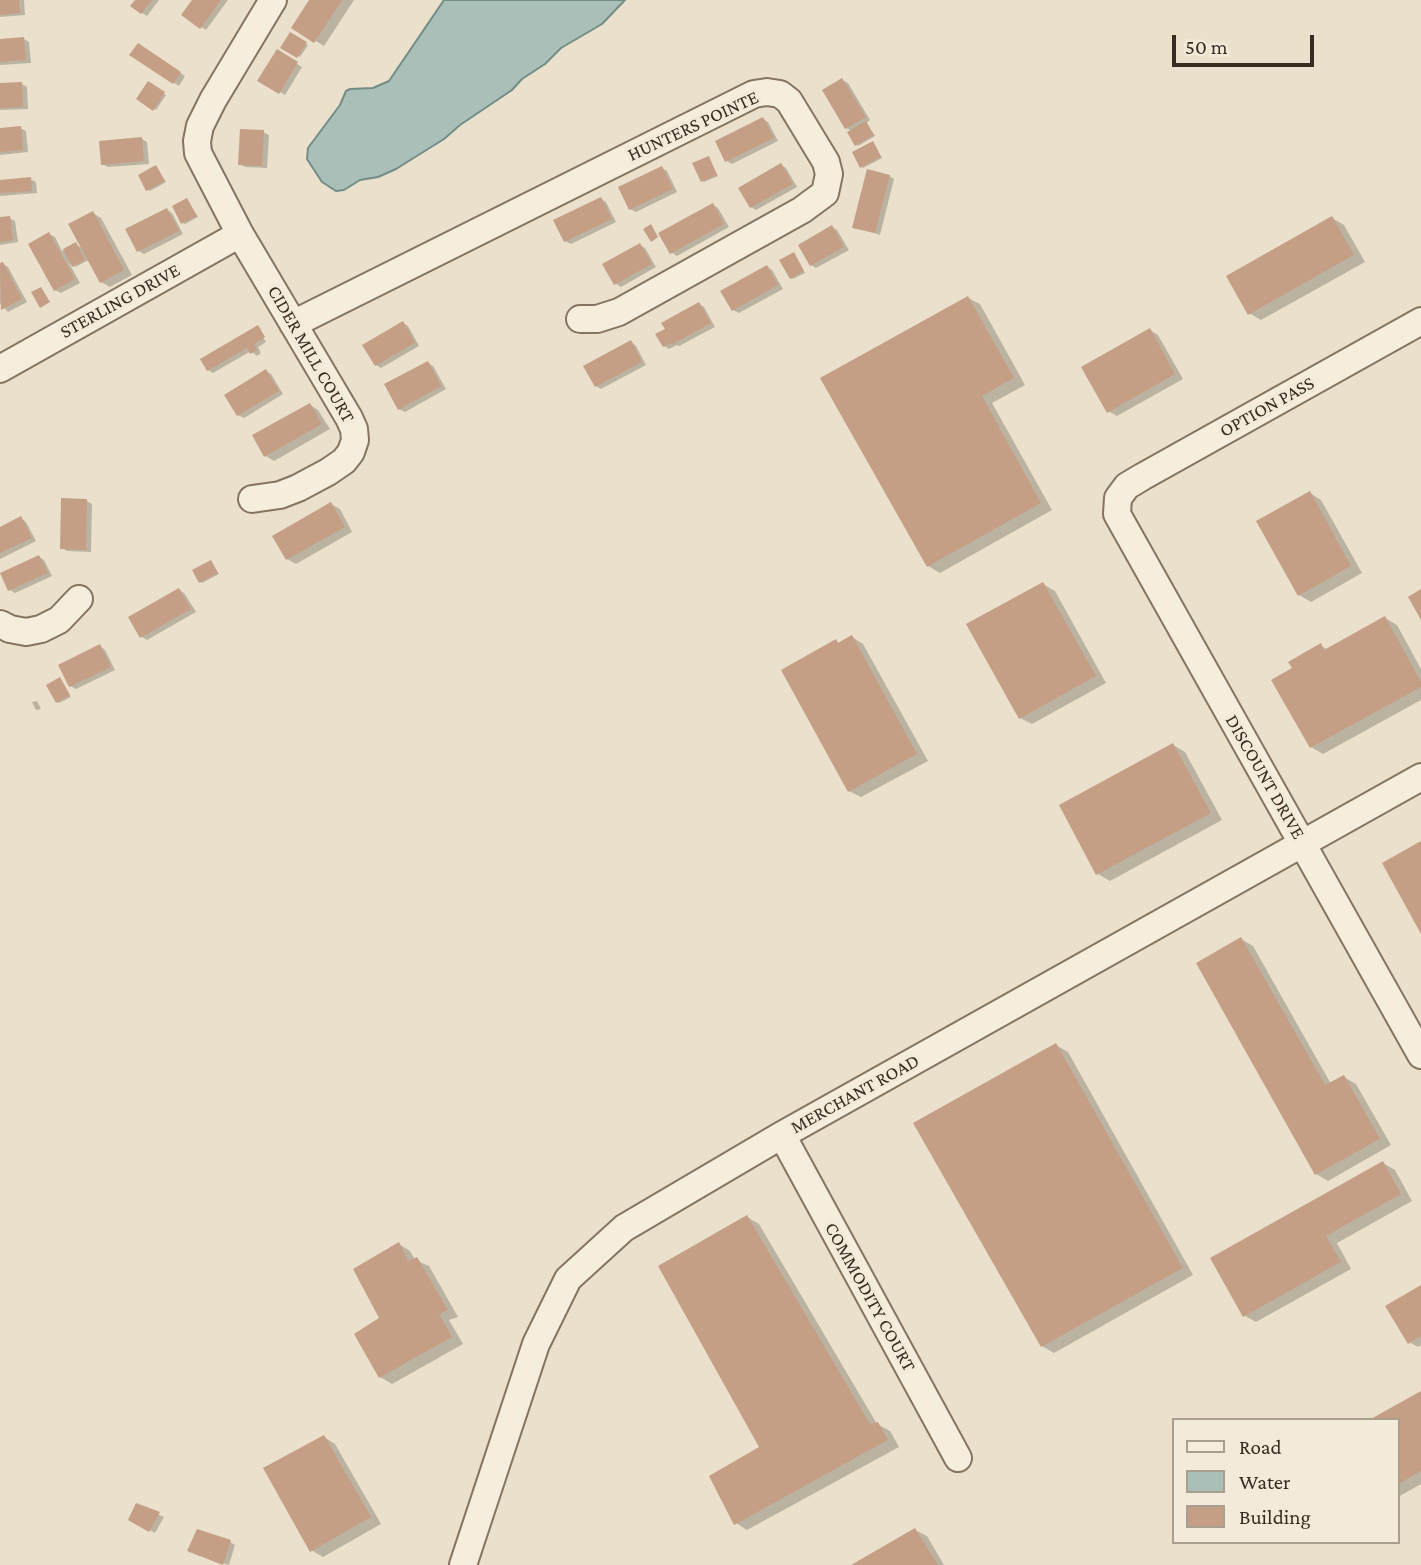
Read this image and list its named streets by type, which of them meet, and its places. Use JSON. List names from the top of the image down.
{
  "streets": {
    "street": [
      "HUNTERS POINTE",
      "STERLING DRIVE",
      "CIDER MILL COURT",
      "OPTION PASS",
      "DISCOUNT DRIVE",
      "MERCHANT ROAD",
      "COMMODITY COURT"
    ]
  },
  "crossings": [
    ["HUNTERS POINTE", "CIDER MILL COURT"],
    ["STERLING DRIVE", "CIDER MILL COURT"],
    ["OPTION PASS", "DISCOUNT DRIVE"],
    ["DISCOUNT DRIVE", "MERCHANT ROAD"],
    ["MERCHANT ROAD", "COMMODITY COURT"]
  ],
  "legend": ["Road", "Water", "Building"],
  "scale_bar": "50 m"
}
